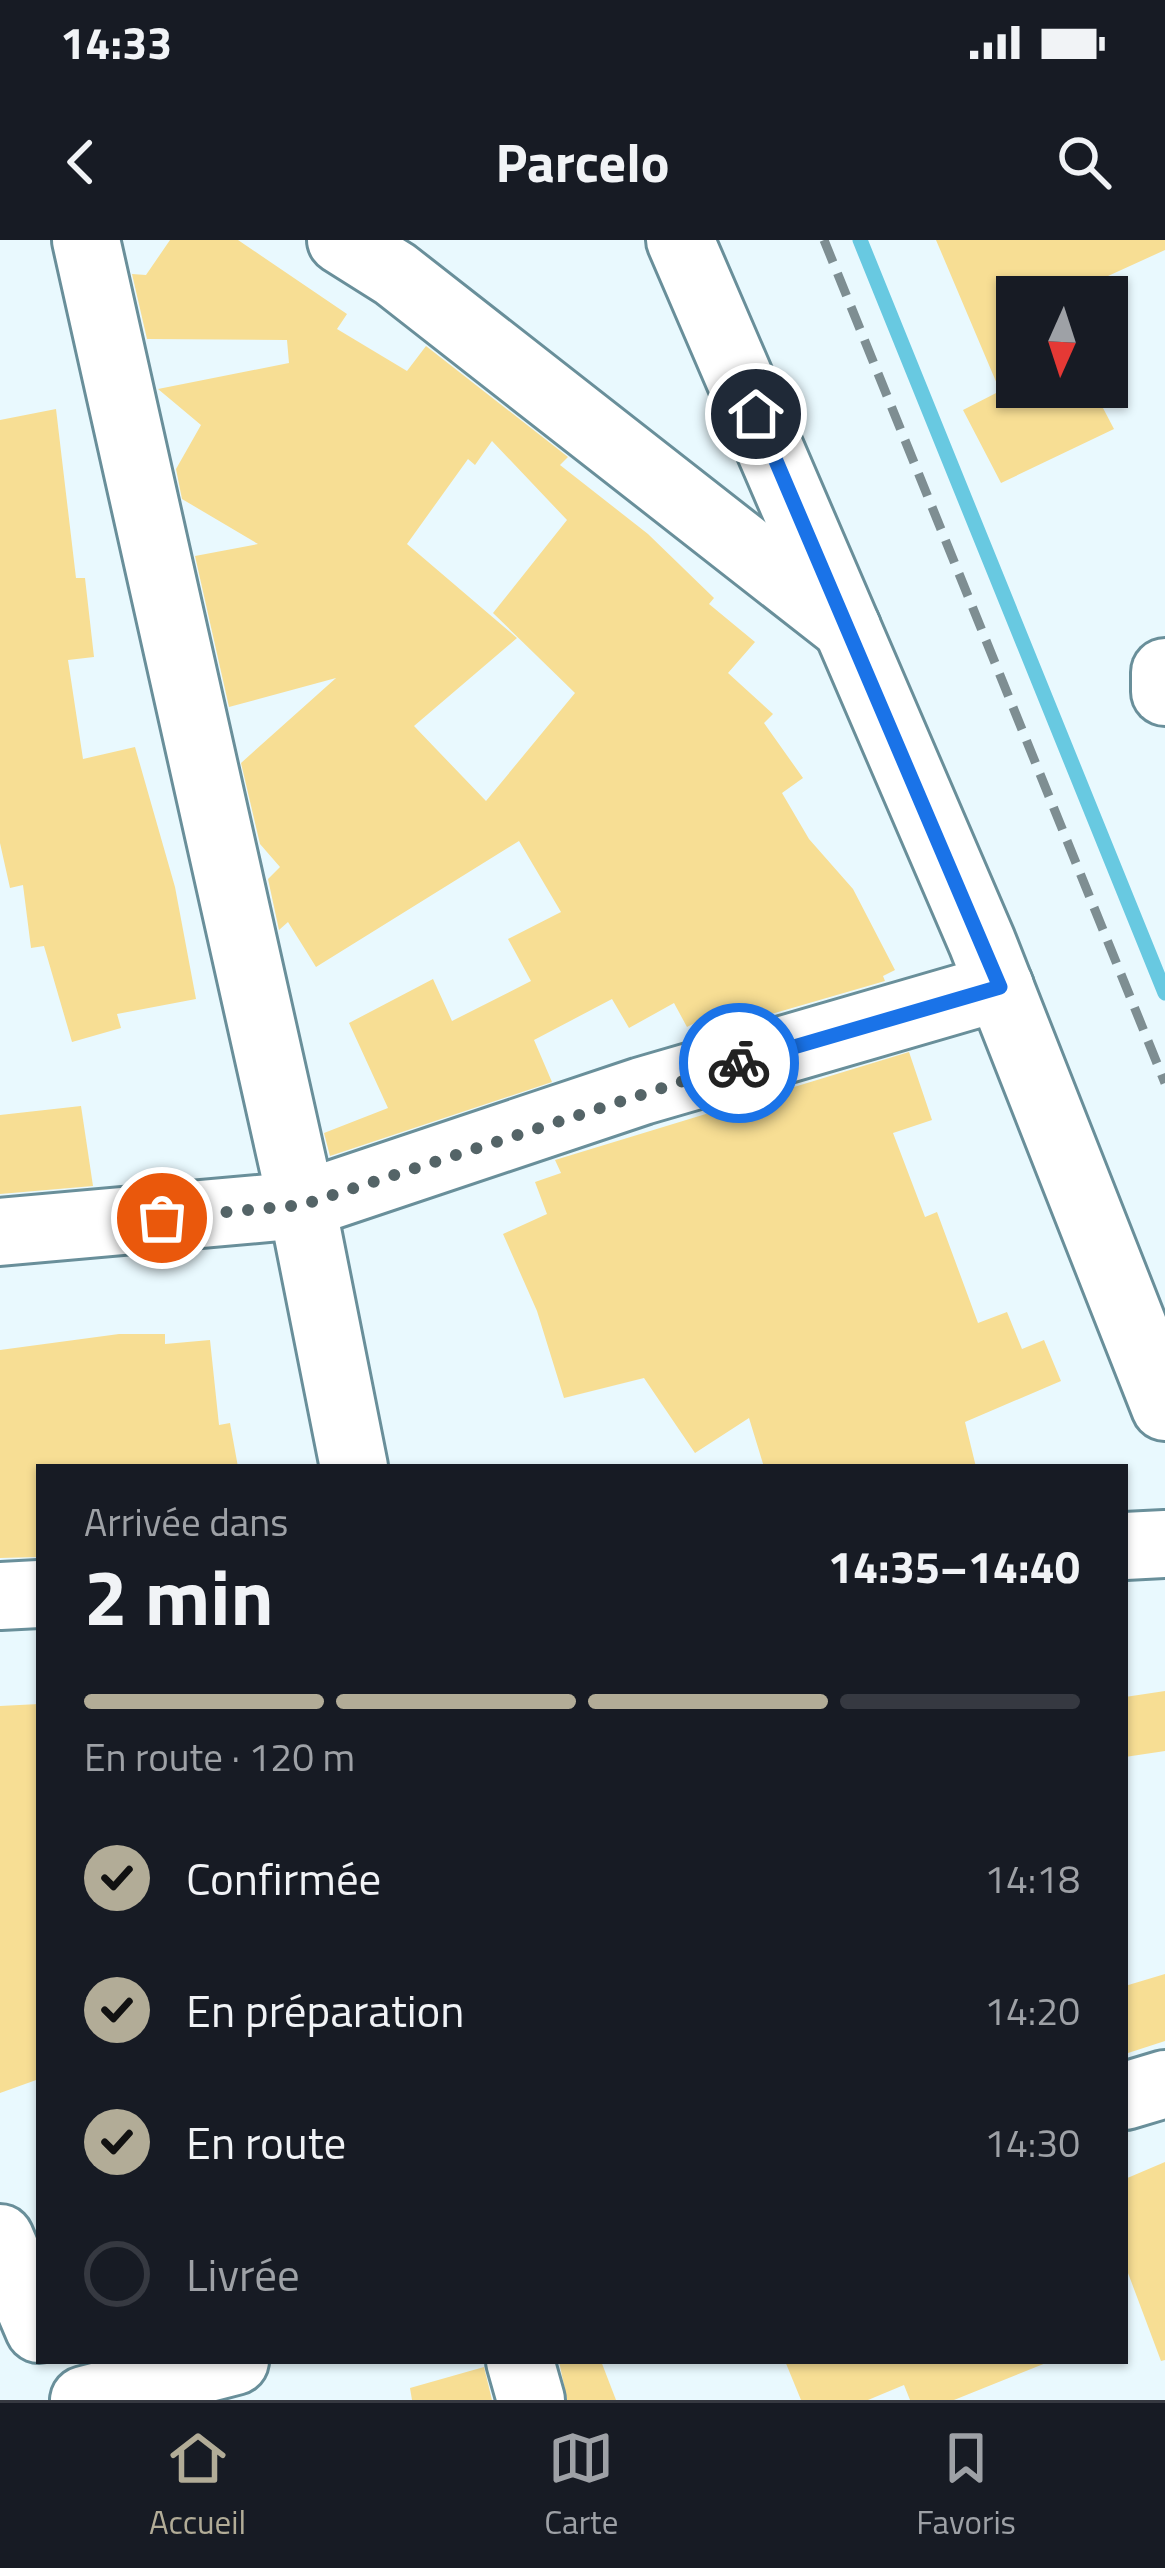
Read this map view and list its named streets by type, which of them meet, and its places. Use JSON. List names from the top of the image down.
{
  "north": "bottom",
  "page": {
    "status": "14:33",
    "header": "Parcelo",
    "heading": ["2 min", "Arrivée dans", "14:35–14:40"],
    "bar": "En route · 120 m",
    "list": [
      ["Confirmée", "14:18"],
      ["En préparation", "14:20"],
      ["En route", "14:30"],
      "Livrée"
    ],
    "tabs": ["Accueil", "Carte", "Favoris"]
  }
}
